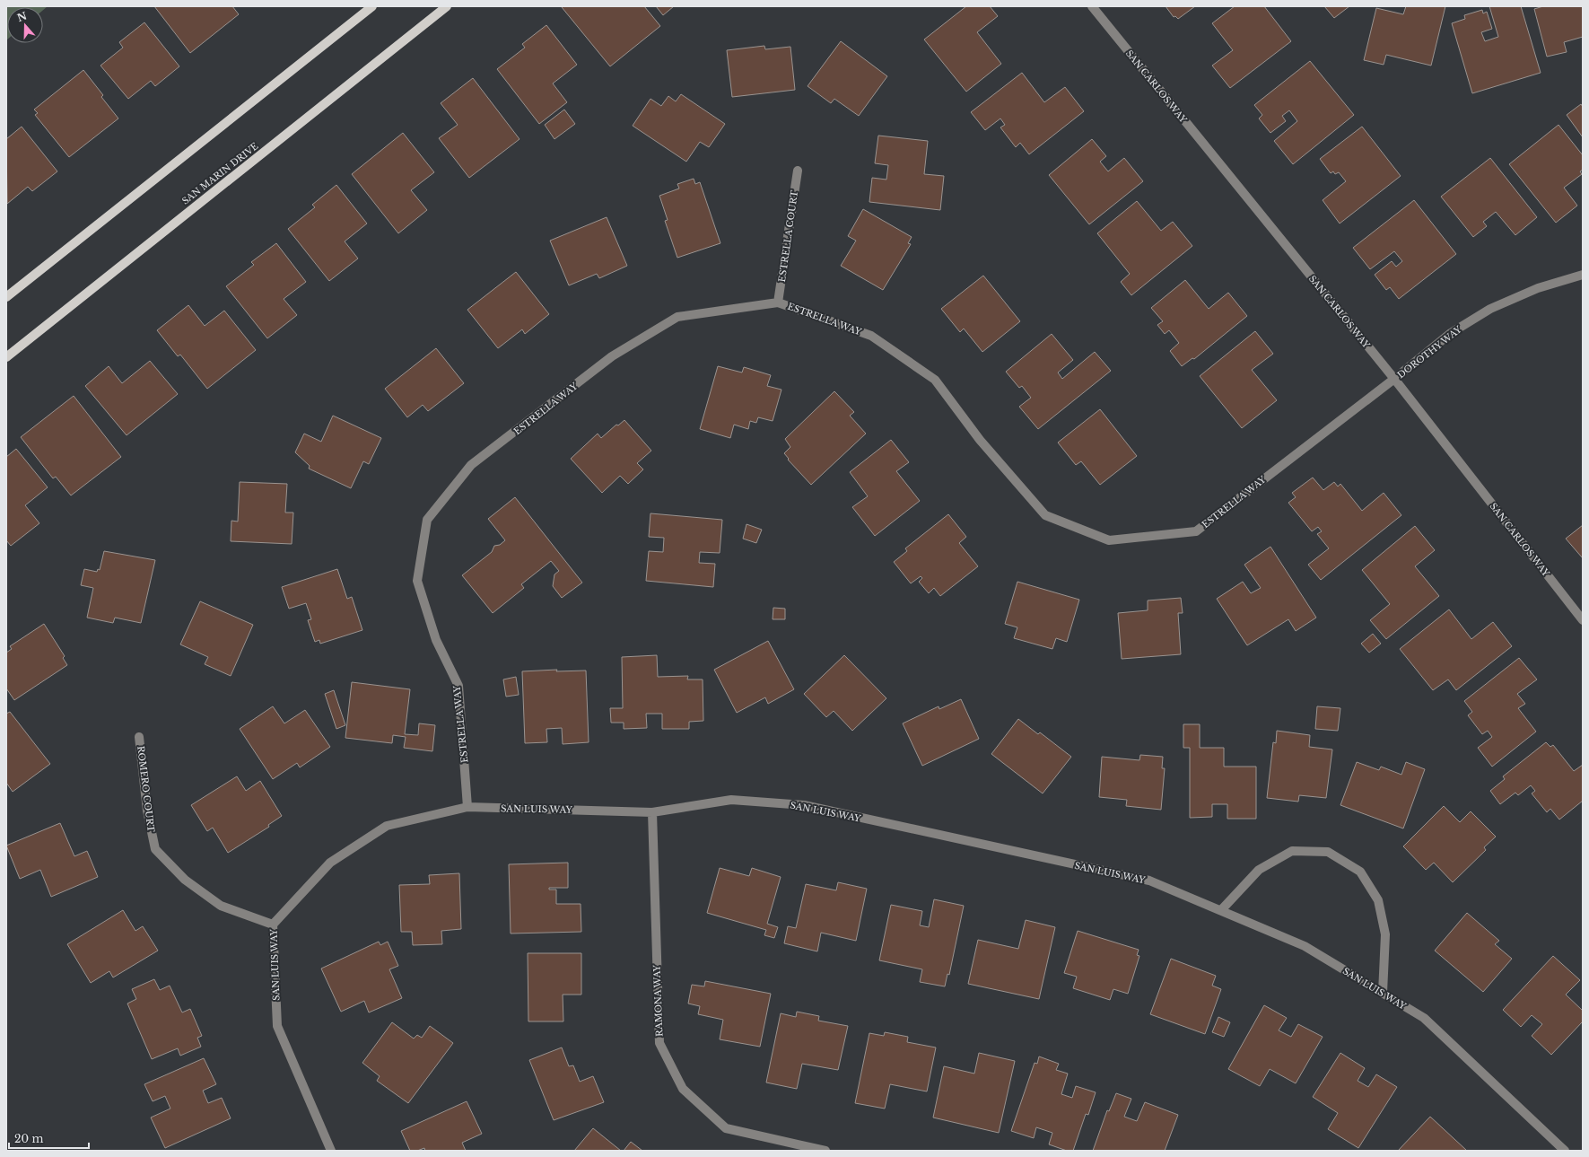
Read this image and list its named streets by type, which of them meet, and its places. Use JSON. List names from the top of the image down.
{
  "streets": {
    "main road": ["SAN MARIN DRIVE"],
    "street": [
      "SAN CARLOS WAY",
      "ESTRELLA COURT",
      "ESTRELLA WAY",
      "DOROTHY WAY",
      "ROMERO COURT",
      "SAN LUIS WAY",
      "RAMONA WAY"
    ]
  },
  "crossings": [
    ["SAN CARLOS WAY", "ESTRELLA WAY"],
    ["SAN CARLOS WAY", "DOROTHY WAY"],
    ["ESTRELLA COURT", "ESTRELLA WAY"],
    ["ESTRELLA WAY", "DOROTHY WAY"],
    ["ESTRELLA WAY", "SAN LUIS WAY"],
    ["ROMERO COURT", "SAN LUIS WAY"],
    ["SAN LUIS WAY", "RAMONA WAY"]
  ],
  "scale_bar": "20 m",
  "north": "top"
}
